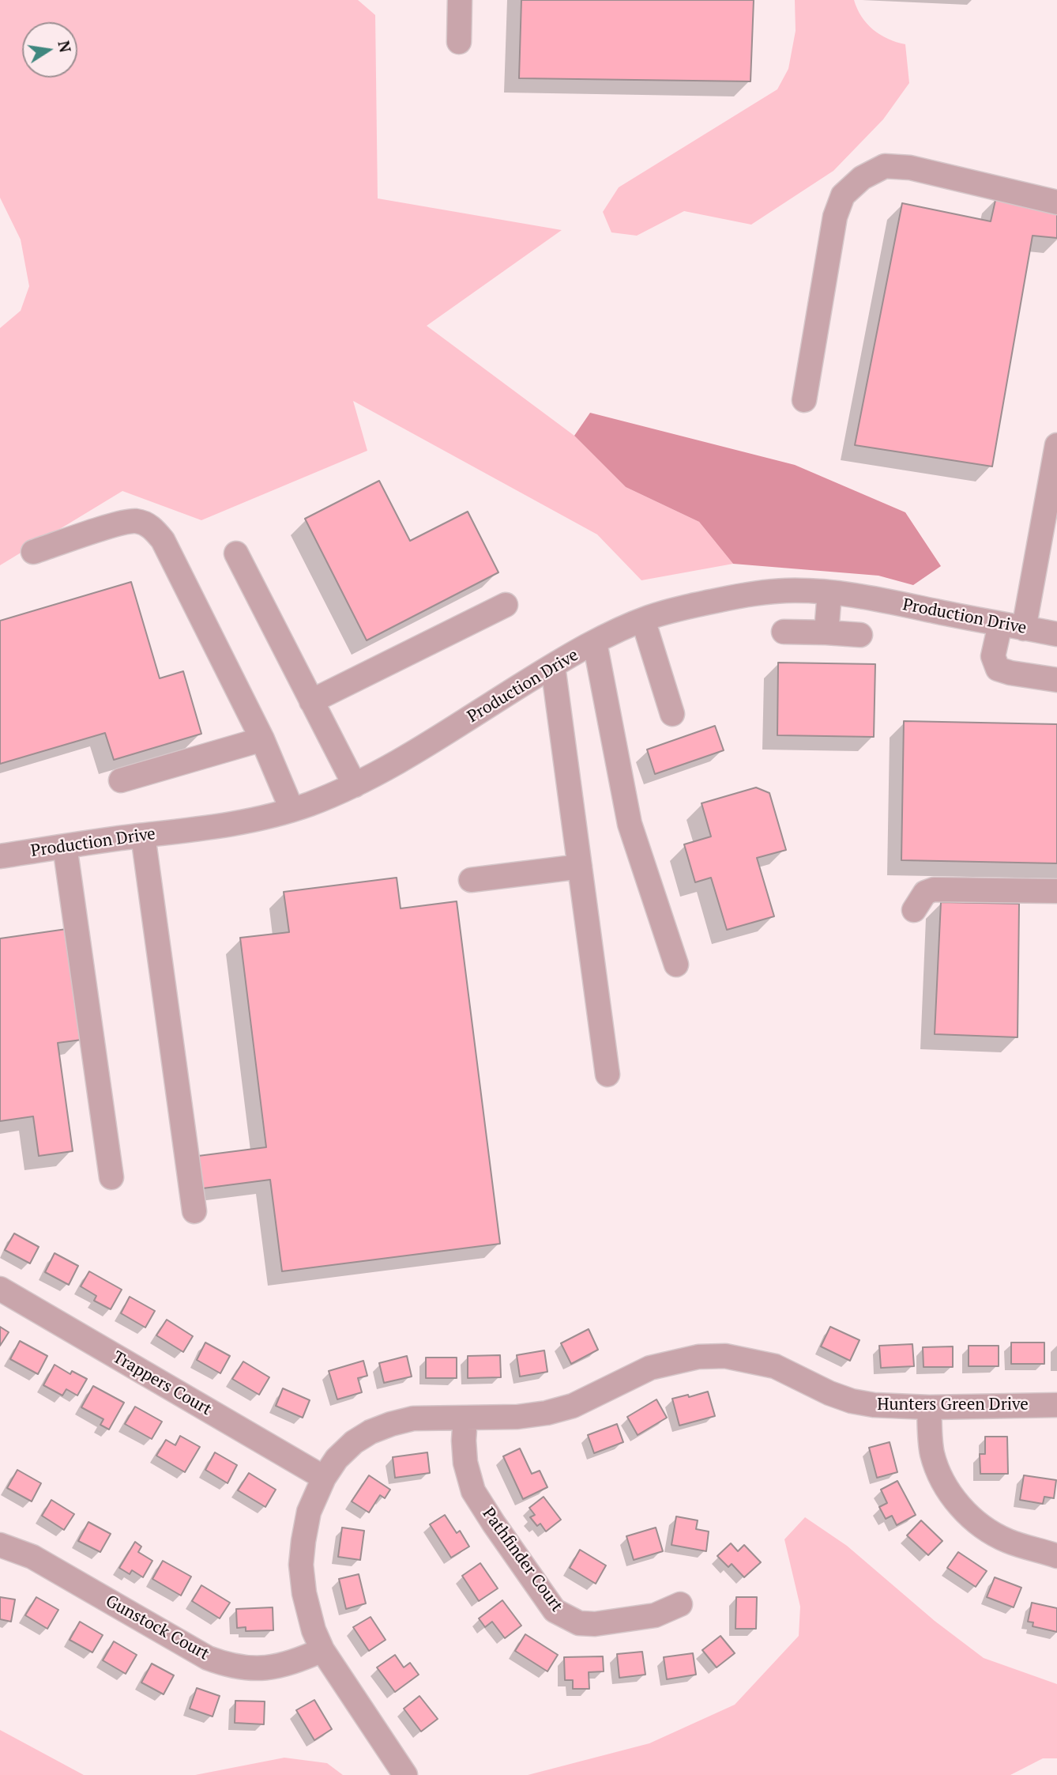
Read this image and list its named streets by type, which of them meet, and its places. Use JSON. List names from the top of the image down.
{
  "streets": {
    "street": [
      "Production Drive",
      "Trappers Court",
      "Hunters Green Drive",
      "Pathfinder Court",
      "Gunstock Court"
    ]
  },
  "crossings": [
    ["Trappers Court", "Hunters Green Drive"],
    ["Hunters Green Drive", "Pathfinder Court"],
    ["Hunters Green Drive", "Gunstock Court"]
  ],
  "north": "right"
}
